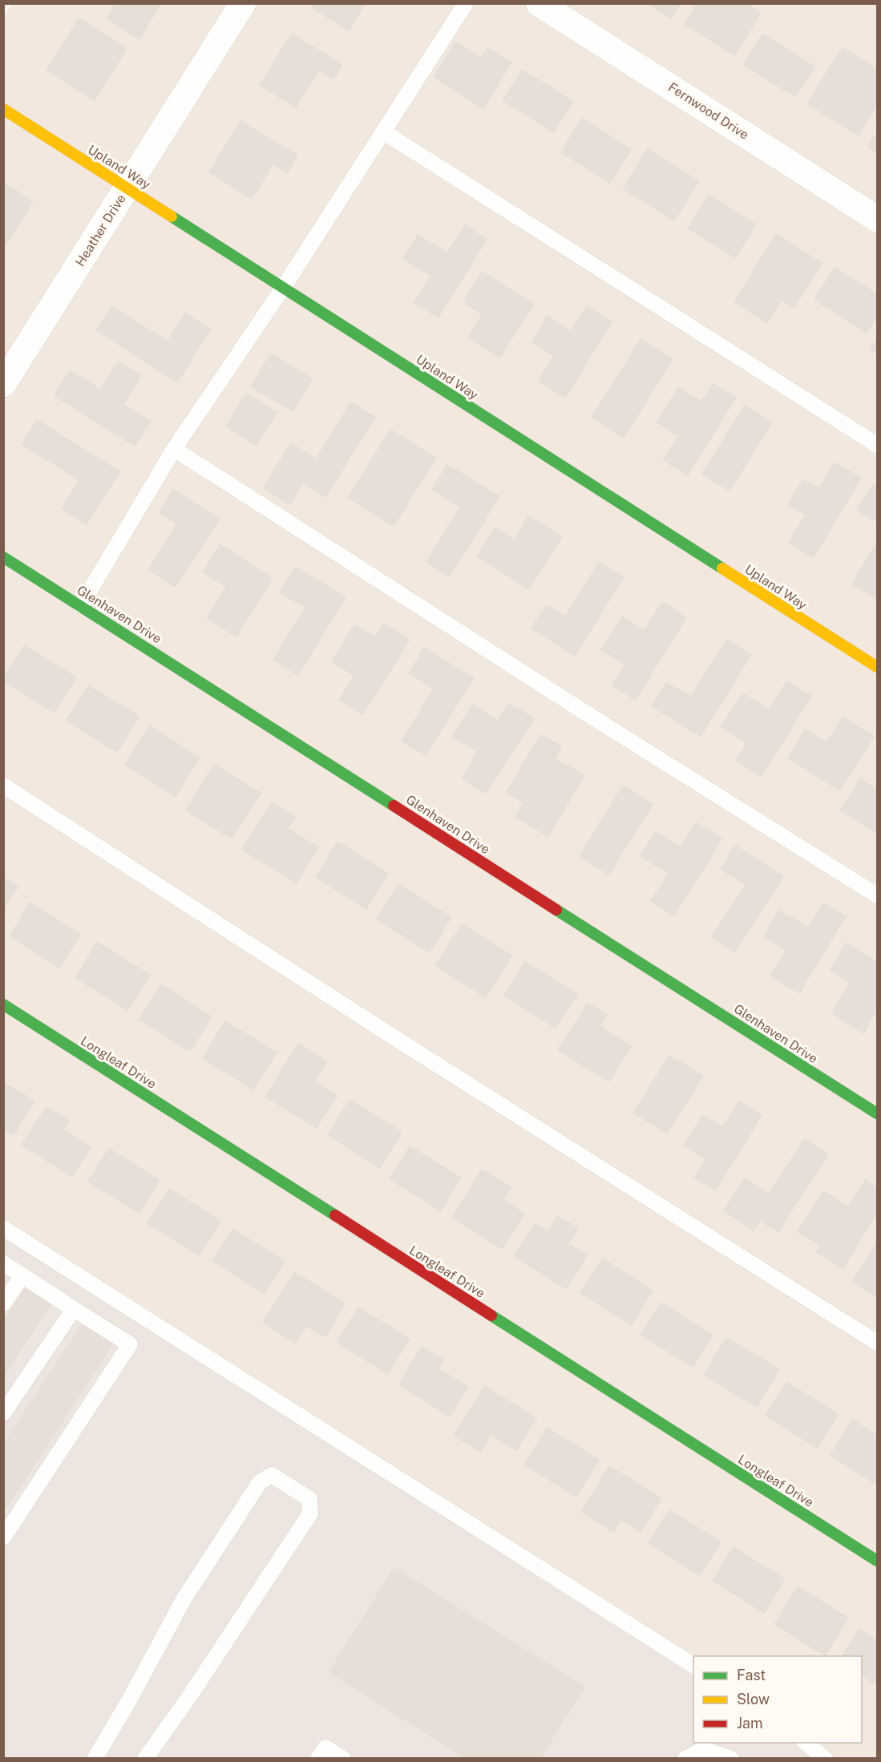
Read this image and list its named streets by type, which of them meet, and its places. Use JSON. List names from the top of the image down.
{
  "streets": {
    "street": [
      "Fernwood Drive",
      "Upland Way",
      "Heather Drive",
      "Glenhaven Drive",
      "Longleaf Drive"
    ]
  },
  "crossings": [
    ["Upland Way", "Heather Drive"]
  ],
  "legend": ["Fast", "Slow", "Jam"]
}
